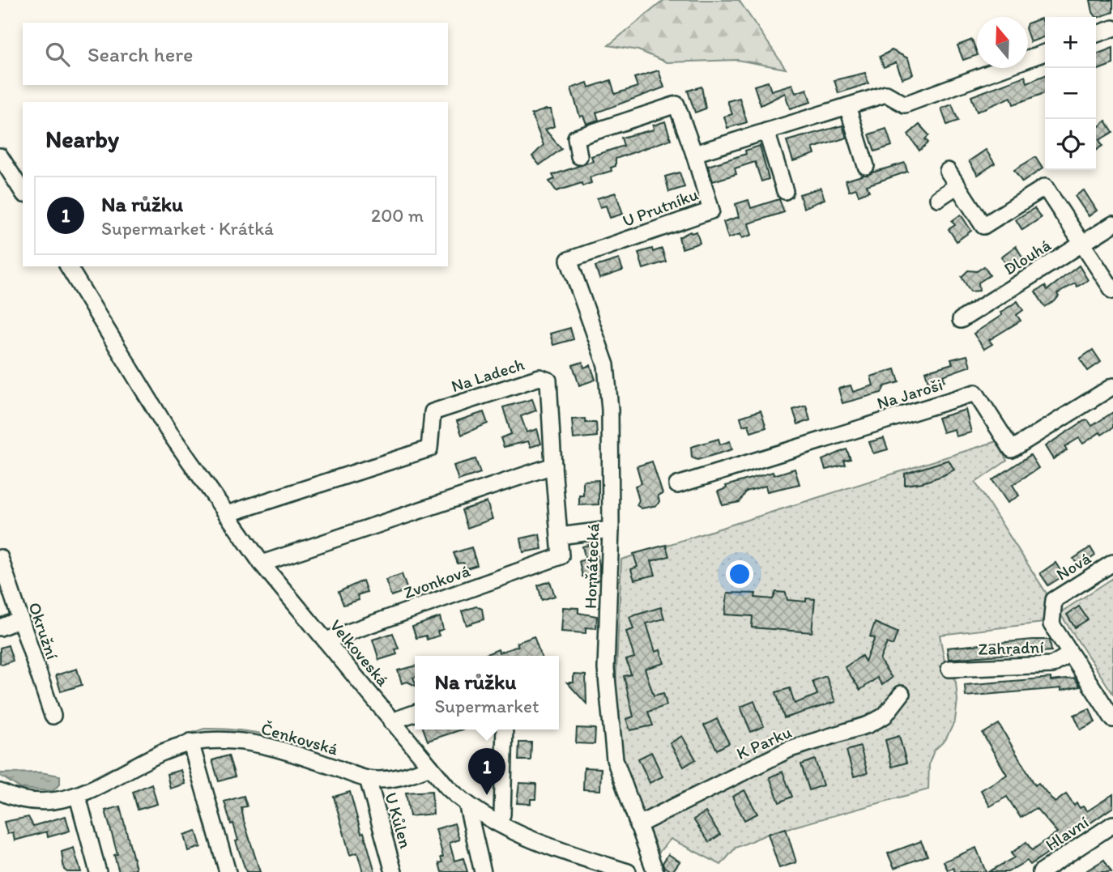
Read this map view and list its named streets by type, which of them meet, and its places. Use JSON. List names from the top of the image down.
{
  "streets": {
    "street": [
      "U Prutníku",
      "Dlouhá",
      "Na Ladech",
      "Na Jaroši",
      "Horňátecká",
      "Nová",
      "Zvonková",
      "Okružní",
      "Zahradní",
      "Velkoveská",
      "Čenkovská",
      "K Parku",
      "U Kůlen",
      "Hlavní"
    ]
  },
  "crossings": [
    ["U Prutníku", "Horňátecká"],
    ["Na Ladech", "Velkoveská"],
    ["Horňátecká", "K Parku"],
    ["Nová", "Zahradní"],
    ["Zvonková", "Velkoveská"],
    ["Velkoveská", "Čenkovská"],
    ["Čenkovská", "U Kůlen"]
  ],
  "north": "top",
  "page": {
    "map_buttons": ["+", "−"],
    "search": "Search here",
    "heading": "Nearby",
    "list": [
      {
        "mark": "1",
        "name": "Na růžku",
        "note": "Supermarket · Krátká",
        "value": "200 m"
      }
    ],
    "popup": ["Na růžku", "Supermarket"],
    "pins": "1"
  }
}
